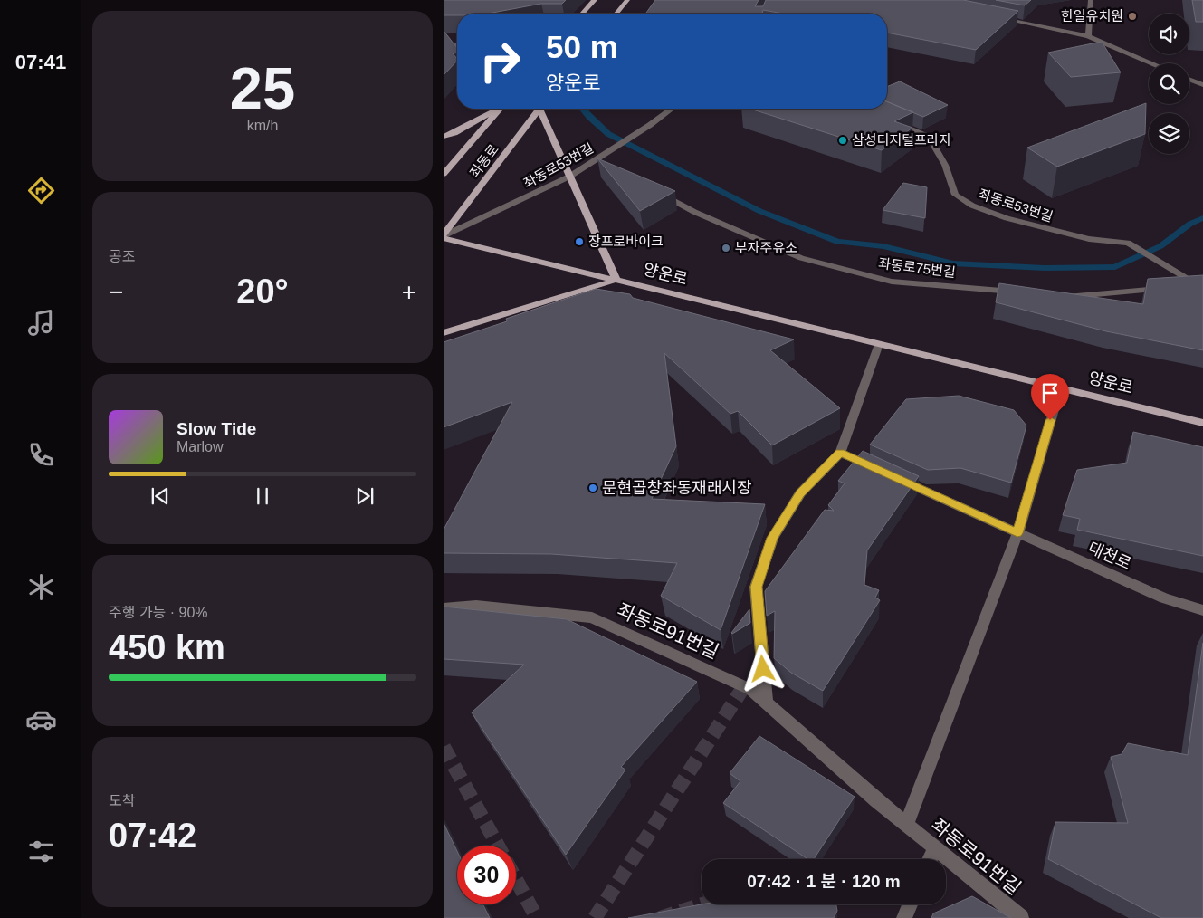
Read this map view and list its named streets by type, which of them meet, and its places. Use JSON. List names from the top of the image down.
{
  "streets": {
    "main road": ["좌동로", "양운로"],
    "street": [
      "좌동로53번길",
      "좌동로75번길",
      "대천로",
      "좌동로91번길"
    ]
  },
  "crossings": [
    ["좌동로", "좌동로53번길"],
    ["좌동로", "양운로"],
    ["좌동로53번길", "양운로"],
    ["양운로", "좌동로91번길"],
    ["대천로", "좌동로91번길"]
  ],
  "places": [
    "한일유치원",
    "삼성디지털프라자",
    "장프로바이크",
    "부자주유소",
    "문현곱창좌동재래시장"
  ],
  "page": {
    "tabs": "07:41",
    "tile": [
      ["25", "km/h"],
      "공조",
      ["주행 가능 · 90%", "450 km"],
      ["도착", "07:42"]
    ],
    "turn": ["50 m", "양운로"],
    "heat": ["−", "20°", "+"],
    "song": ["Slow Tide", "Marlow"],
    "limit": "30",
    "trip": "07:42 · 1 분 · 120 m"
  }
}
